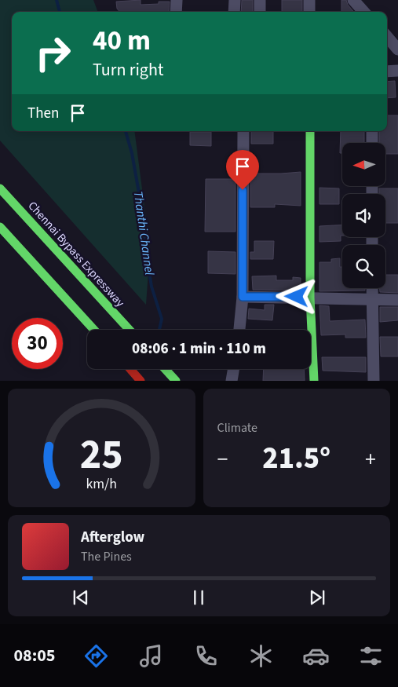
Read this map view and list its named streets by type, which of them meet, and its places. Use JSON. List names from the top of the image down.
{
  "streets": {
    "main road": ["Chennai Bypass Expressway"]
  },
  "water": ["Thanthi Channel"],
  "north": "left",
  "page": {
    "turn": ["40 m", "Turn right"],
    "then": "Then",
    "limit": "30",
    "trip": "08:06 · 1 min · 110 m",
    "tile": "Climate",
    "heat": ["−", "21.5°", "+"],
    "song": ["Afterglow", "The Pines"],
    "tabs": "08:05",
    "gauge": ["25", "km/h"]
  }
}
